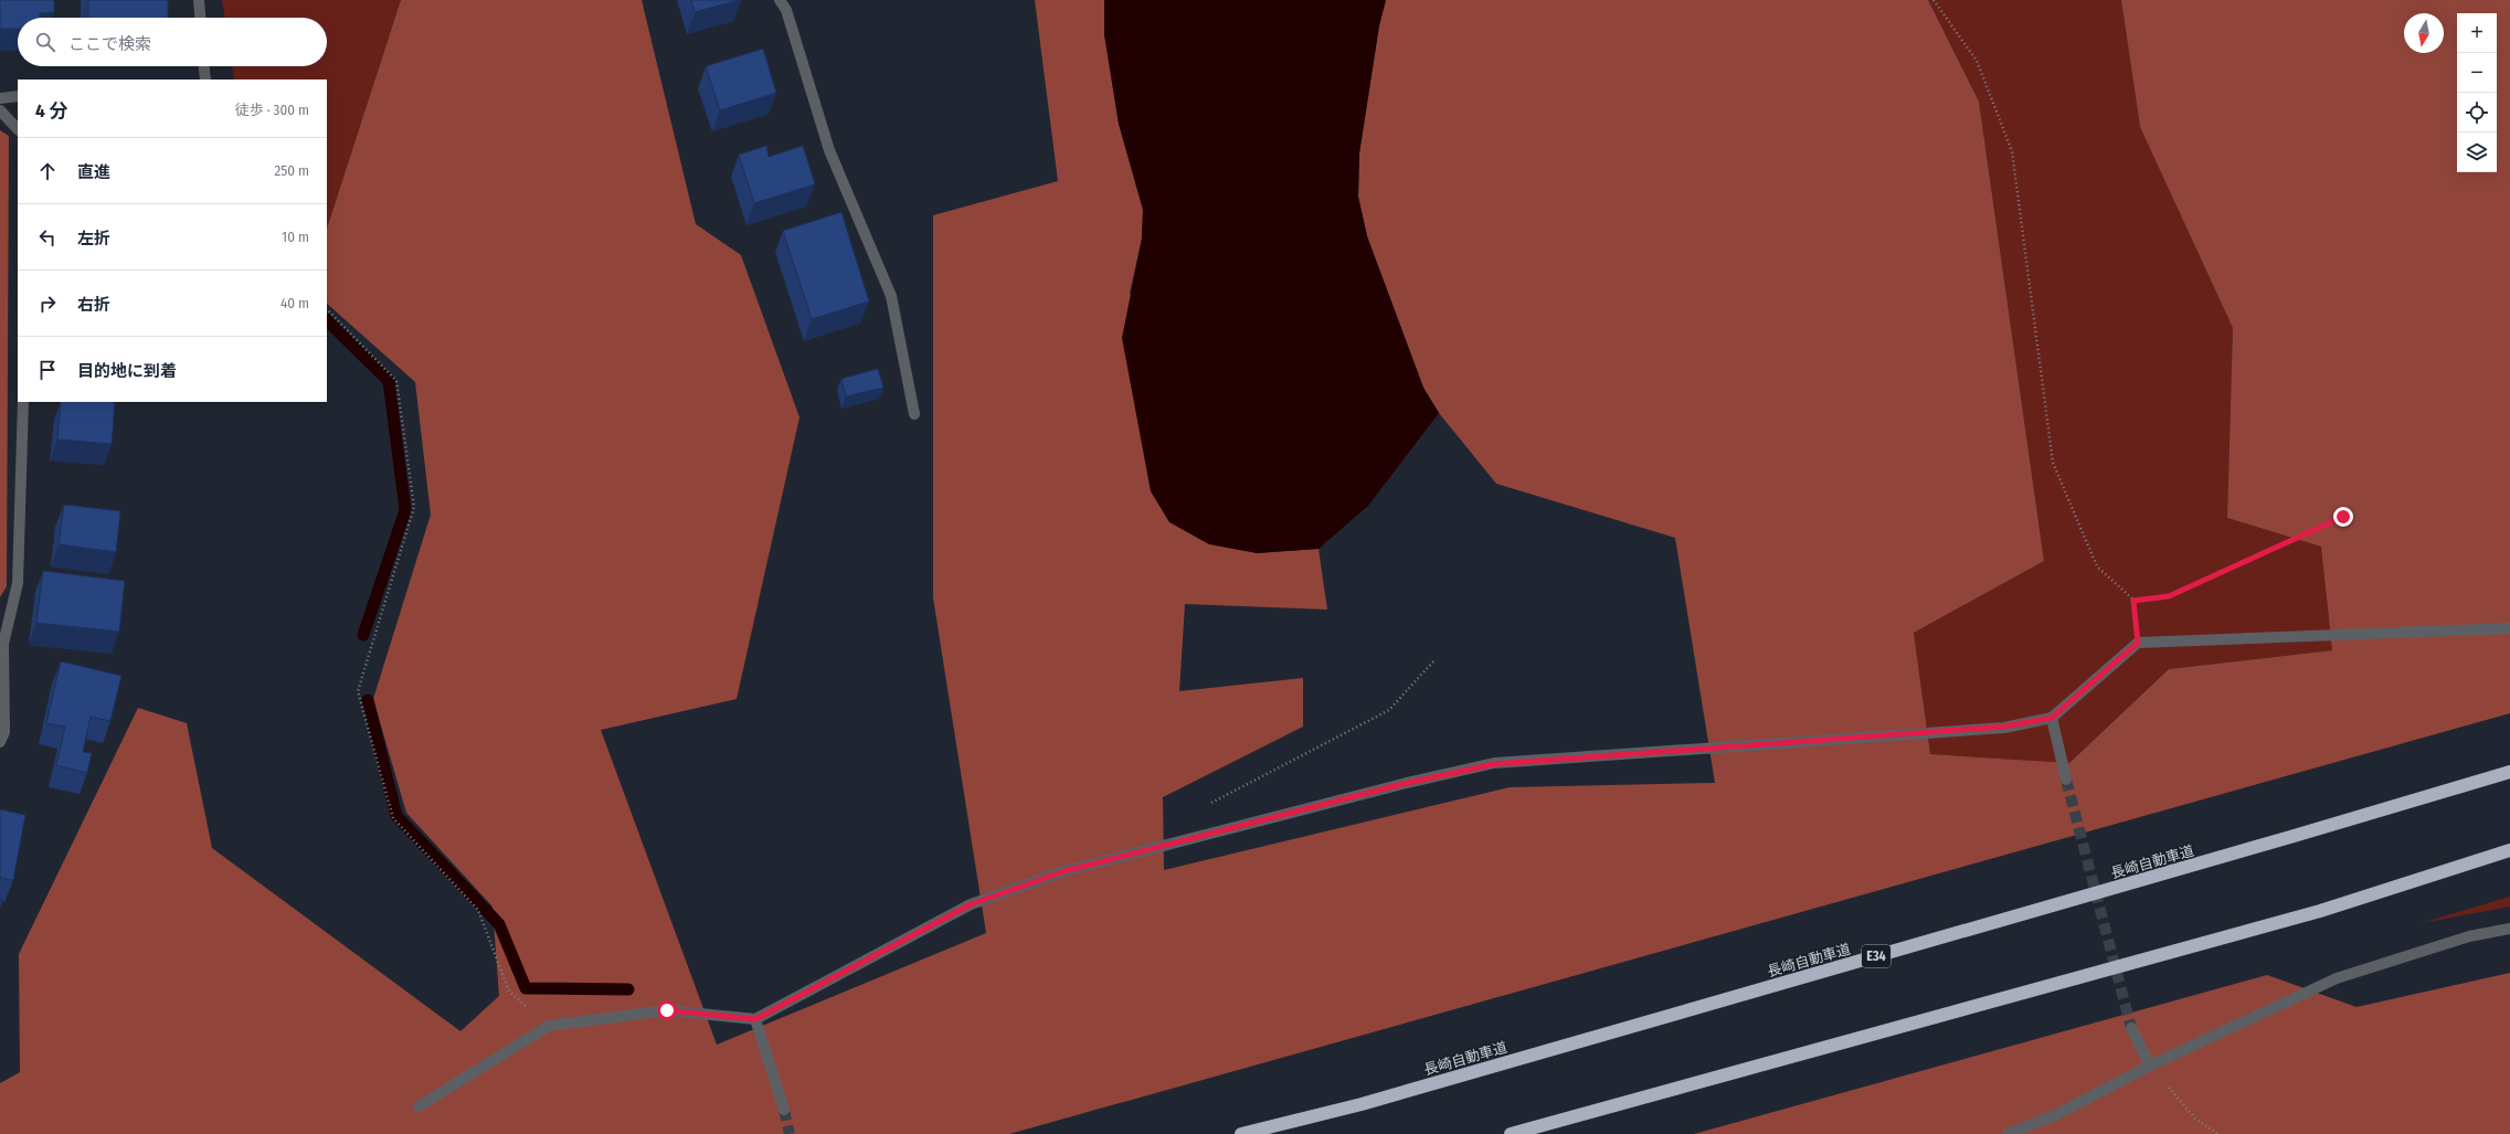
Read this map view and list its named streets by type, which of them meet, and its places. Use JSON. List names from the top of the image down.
{
  "streets": {
    "highway": ["長崎自動車道", "E34"]
  },
  "north": "bottom",
  "page": {
    "map_buttons": ["+", "−"],
    "search": "ここで検索",
    "heading": ["4 分", "徒歩 · 300 m"],
    "list": [
      ["直進", "250 m"],
      ["左折", "10 m"],
      ["右折", "40 m"],
      "目的地に到着"
    ]
  }
}
